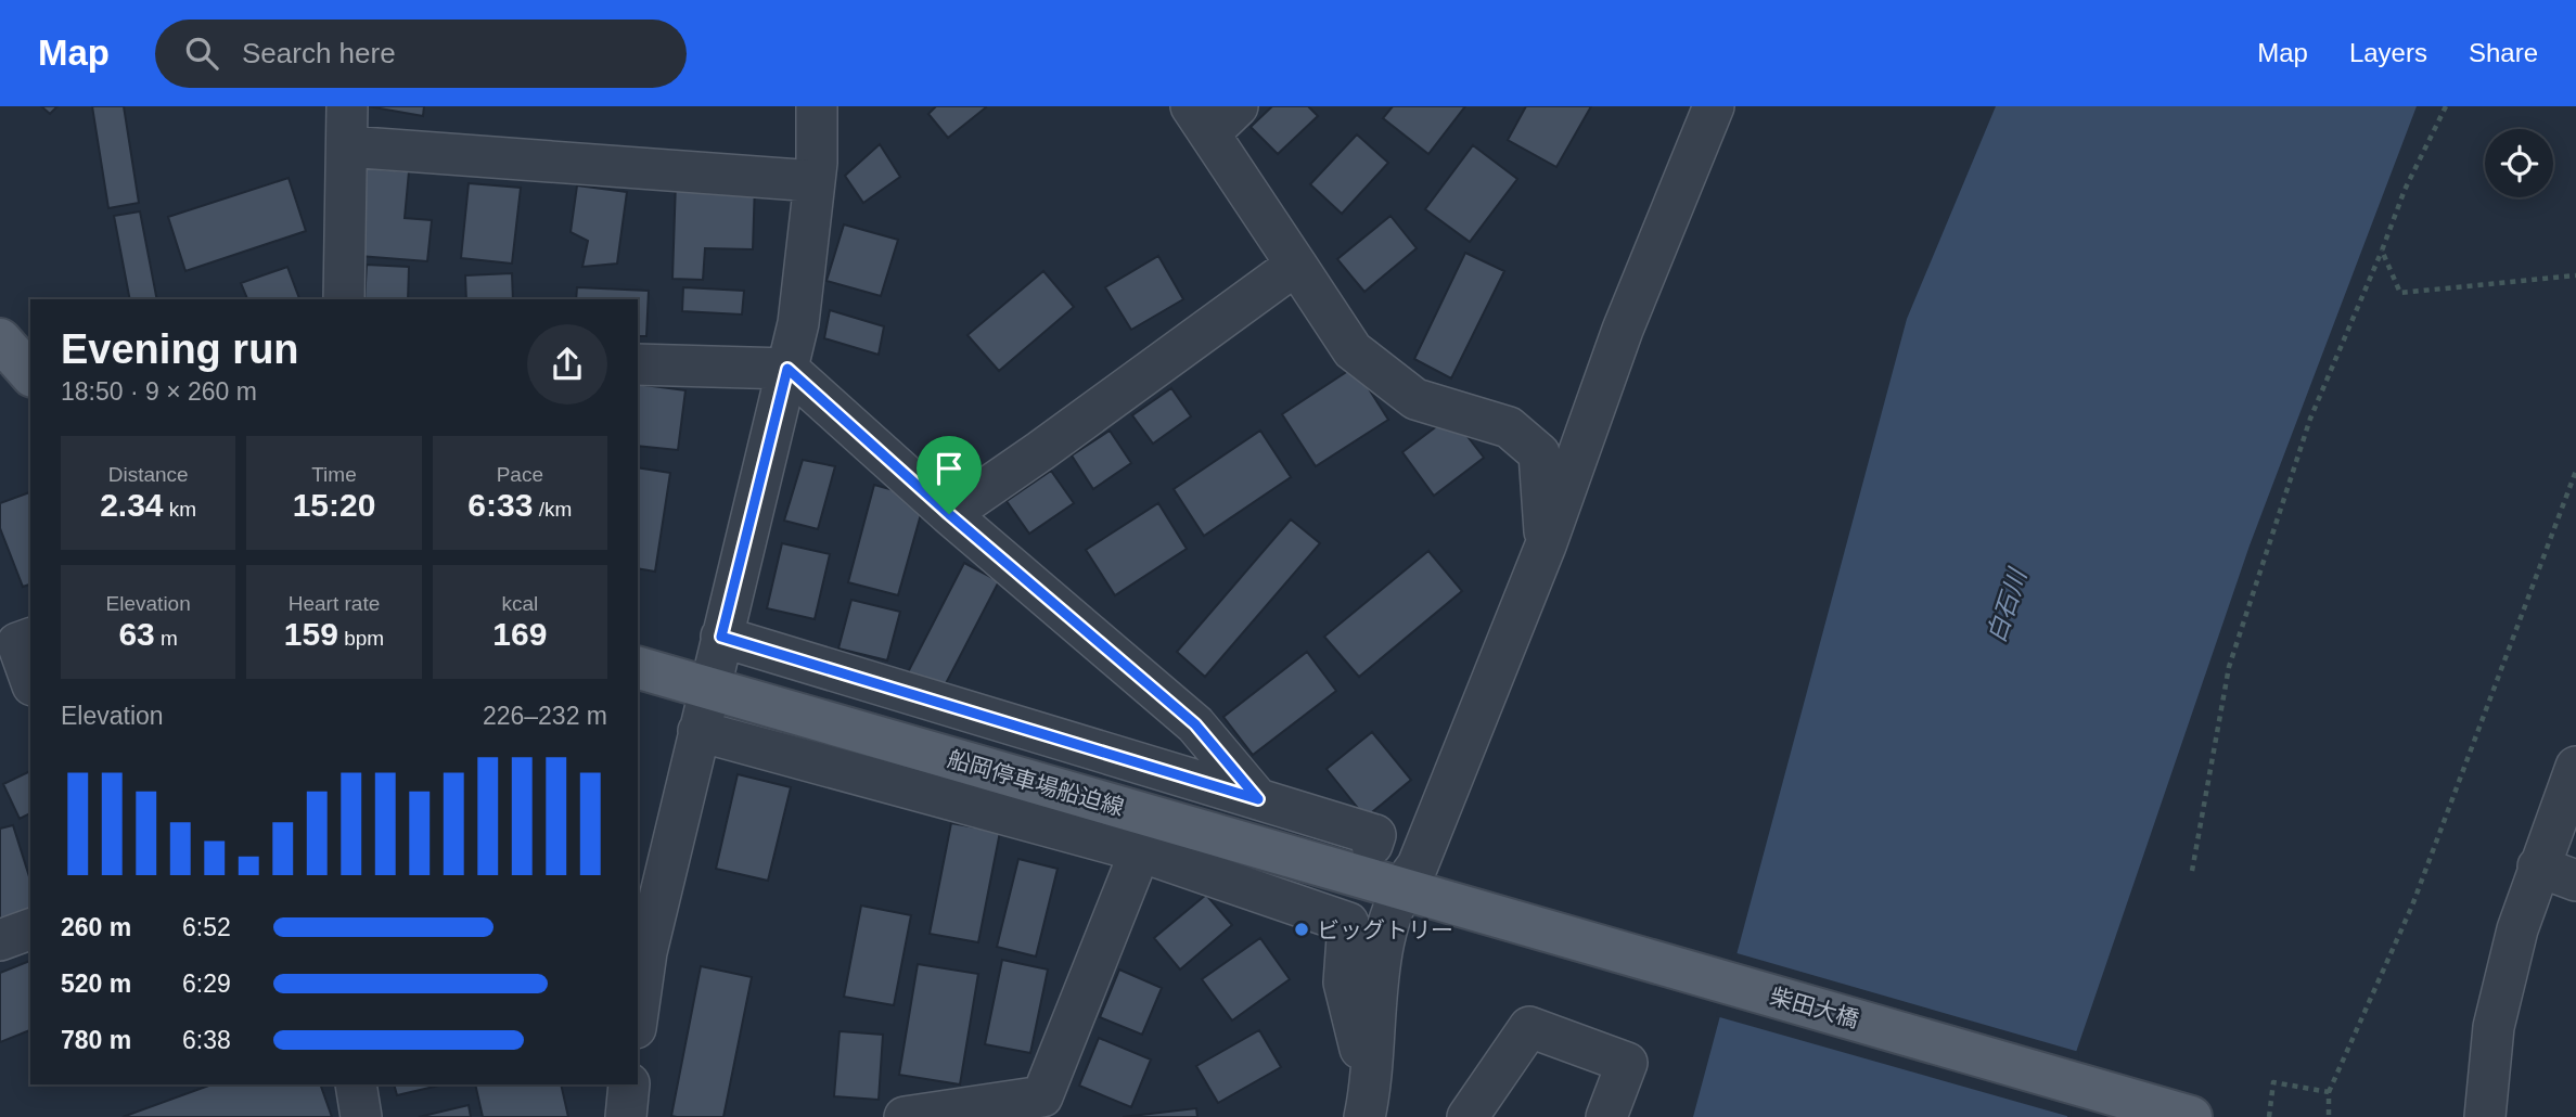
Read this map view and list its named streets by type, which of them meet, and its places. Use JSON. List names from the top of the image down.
{
  "streets": {
    "main road": ["船岡停車場船迫線", "柴田大橋"]
  },
  "crossings": [
    ["船岡停車場船迫線", "柴田大橋"]
  ],
  "water": ["白石川"],
  "places": ["ビッグトリー"],
  "page": {
    "header": "Map",
    "search": "Search here",
    "nav": ["Map", "Layers", "Share"],
    "heading": ["Evening run", "18:50 · 9 × 260 m"],
    "stats": [
      ["Distance", "2.34 km"],
      ["Time", "15:20"],
      ["Pace", "6:33 /km"],
      ["Elevation", "63 m"],
      ["Heart rate", "159 bpm"],
      ["kcal", "169"]
    ],
    "chart": ["Elevation", "226–232 m"],
    "list": [
      {
        "name": "260 m",
        "note": "6:52"
      },
      {
        "name": "520 m",
        "note": "6:29"
      },
      {
        "name": "780 m",
        "note": "6:38"
      }
    ]
  }
}
